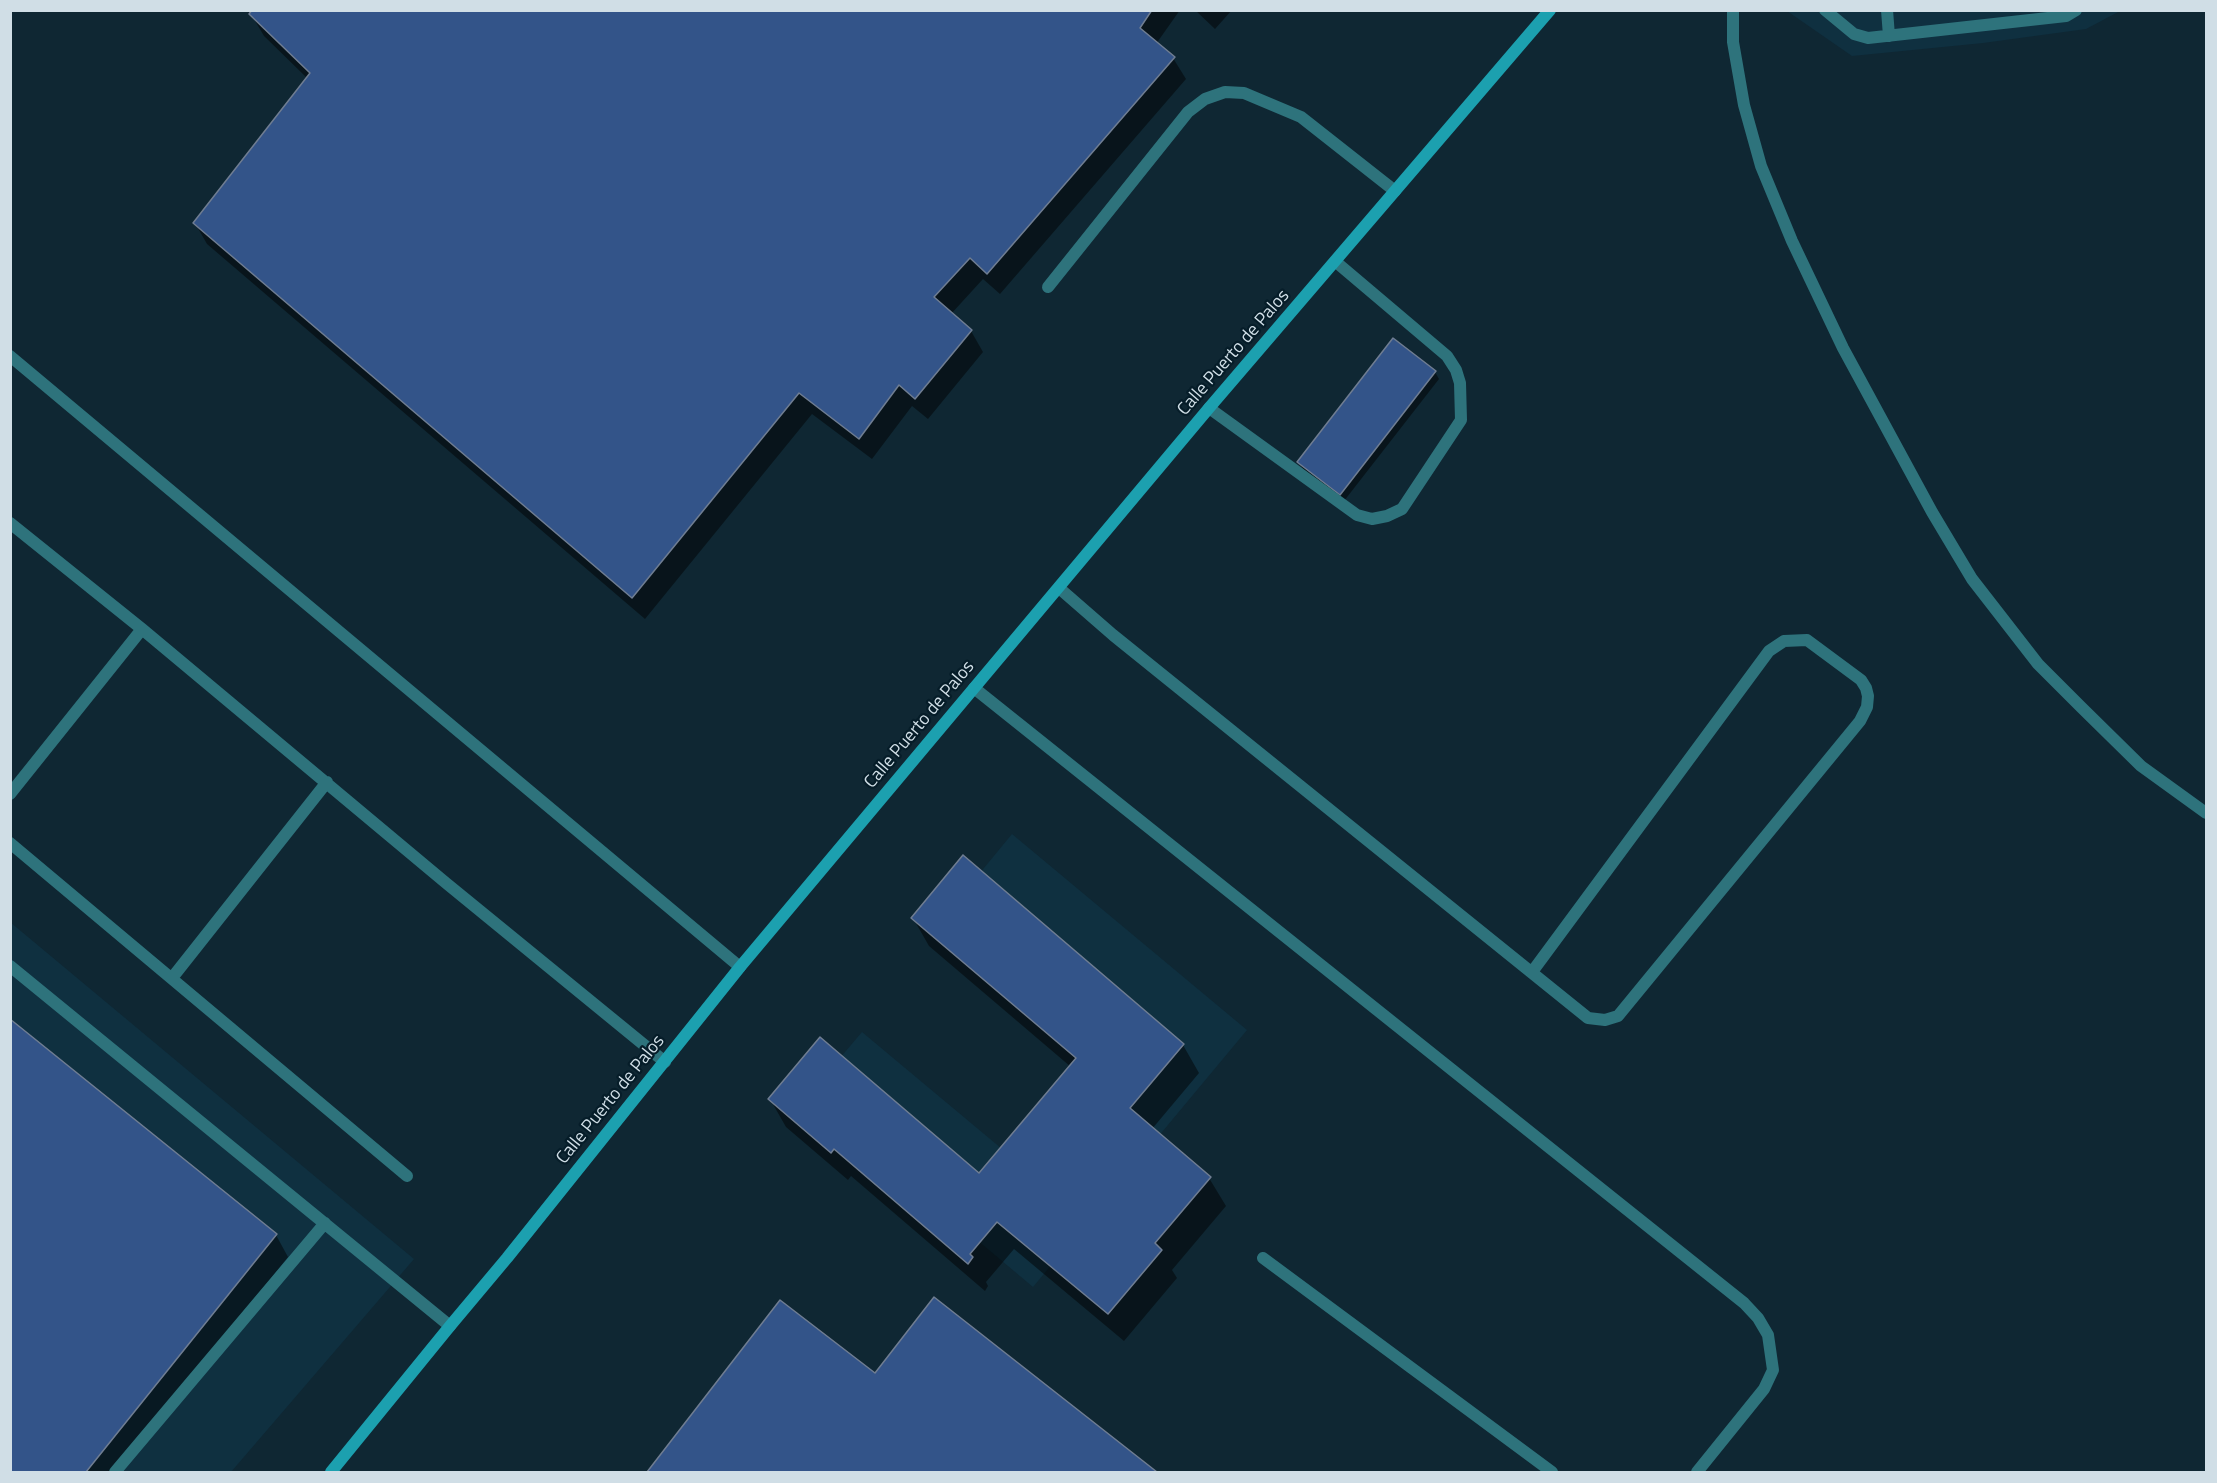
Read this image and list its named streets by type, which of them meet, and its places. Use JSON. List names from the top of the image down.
{
  "streets": {
    "street": ["Calle Puerto de Palos"]
  }
}
